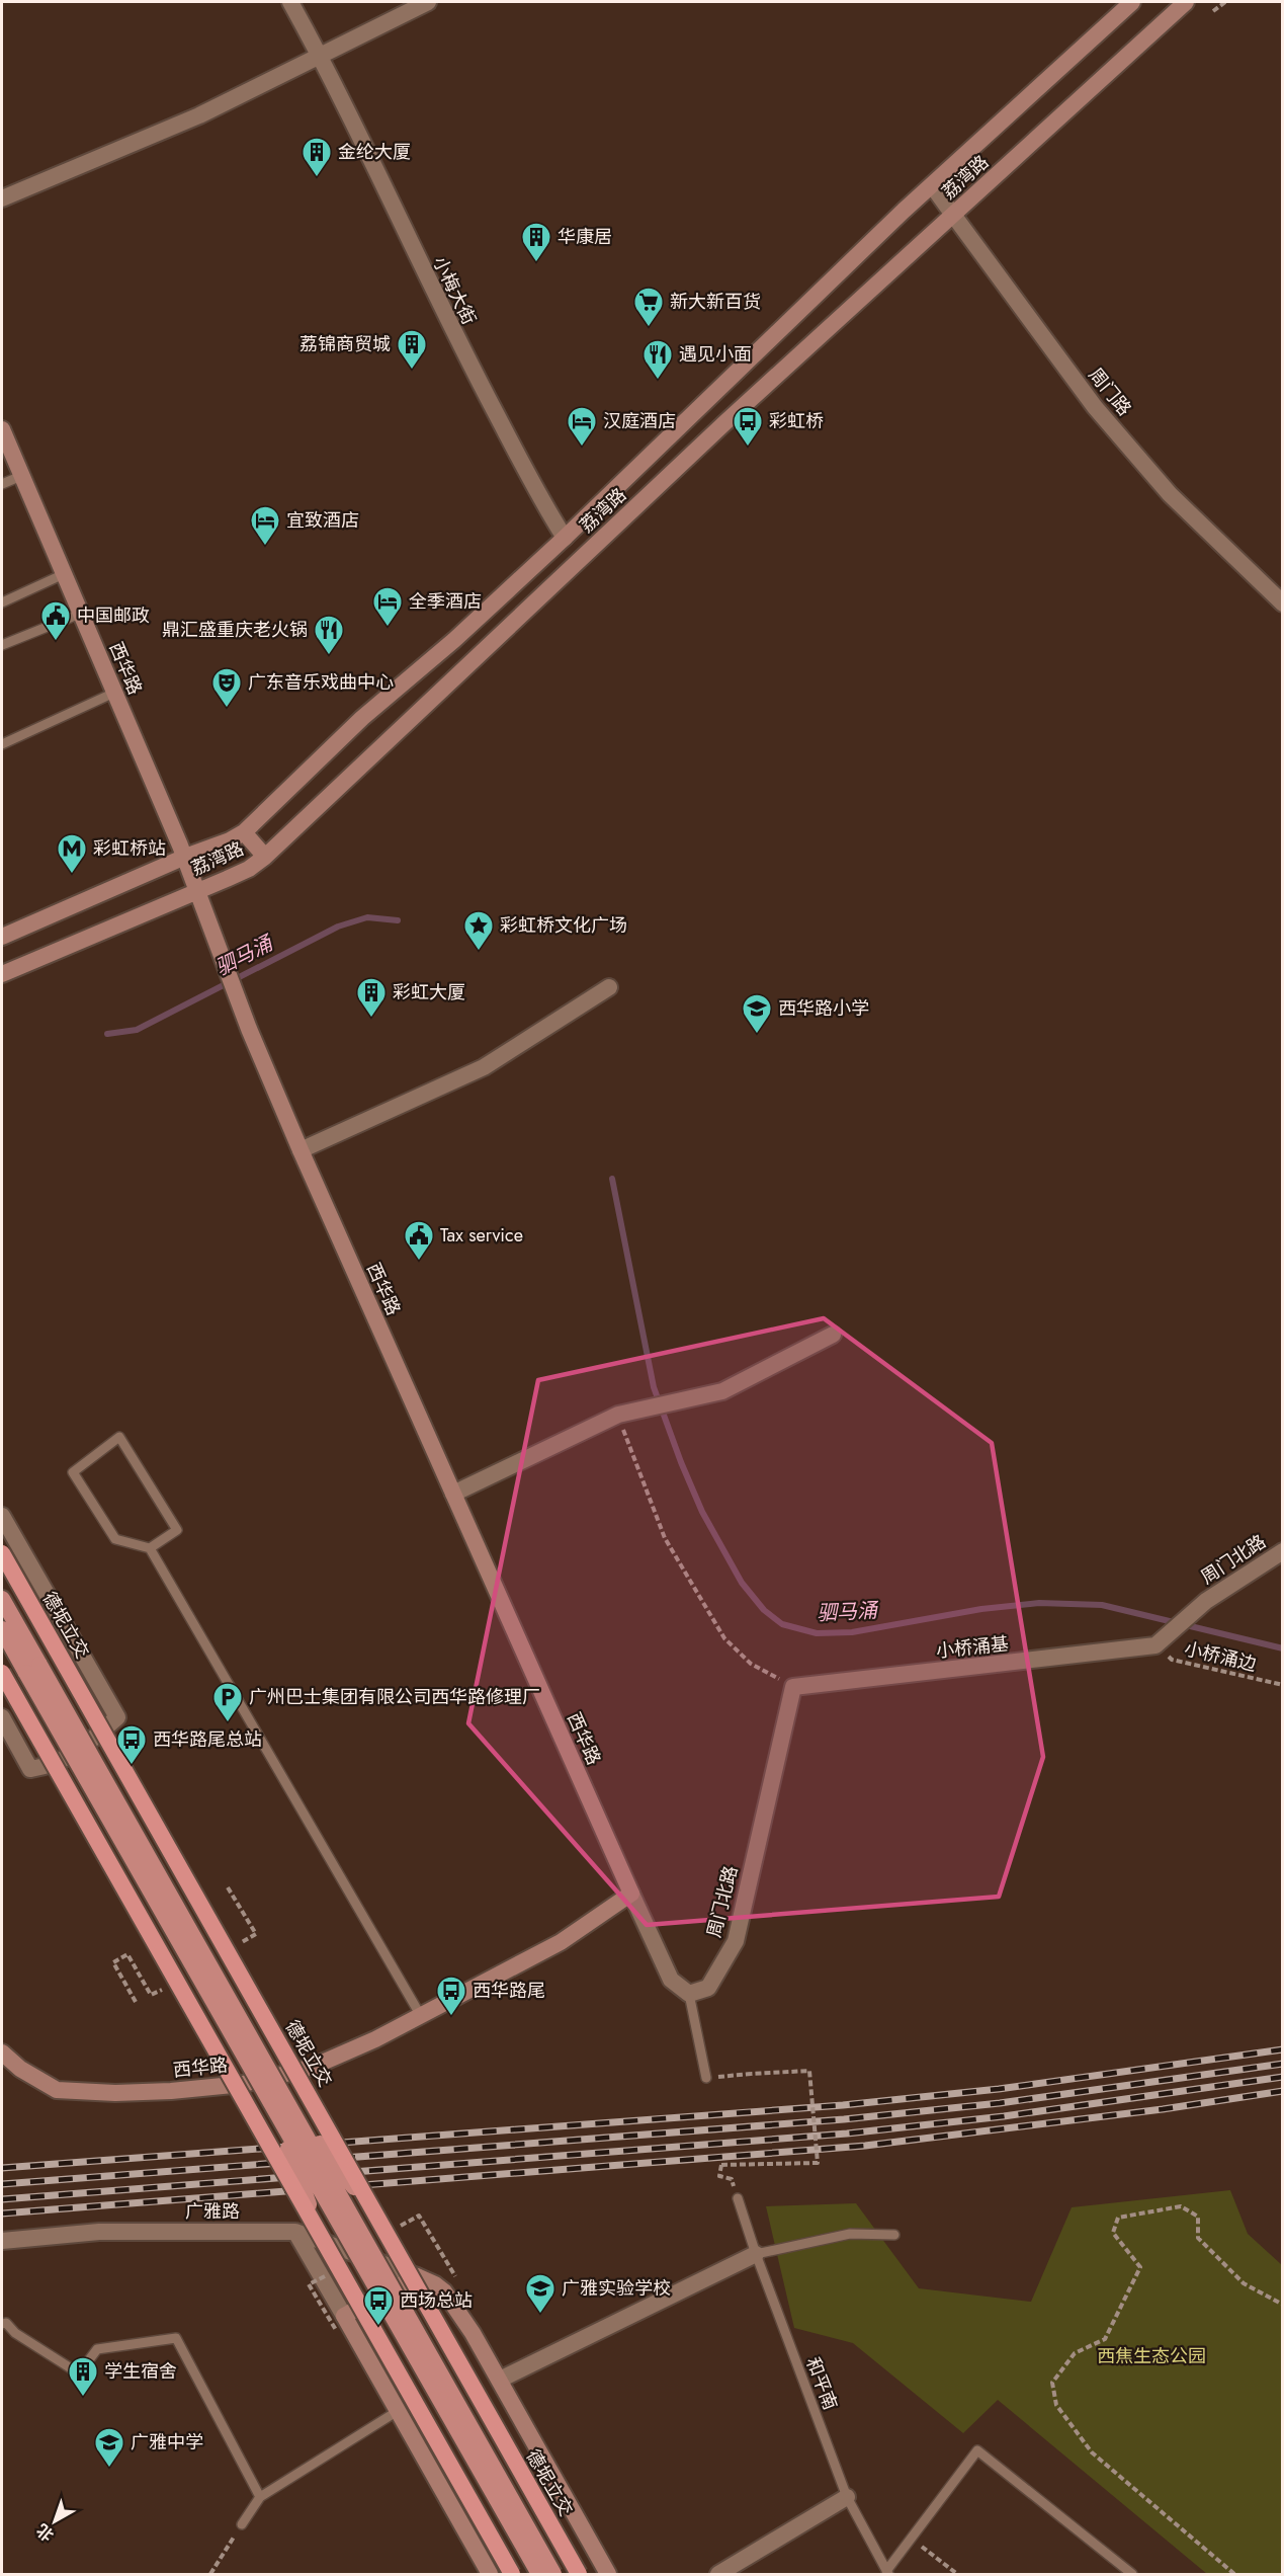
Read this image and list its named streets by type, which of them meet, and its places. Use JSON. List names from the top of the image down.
{
  "streets": {
    "highway": ["德坭立交"],
    "main road": ["荔湾路", "西华路"],
    "street": [
      "小梅大街",
      "周门路",
      "周门北路",
      "小桥涌基",
      "广雅路"
    ],
    "lane": ["和平南"],
    "path": ["小桥涌边"]
  },
  "crossings": [
    ["荔湾路", "小梅大街"],
    ["荔湾路", "周门路"],
    ["荔湾路", "西华路"],
    ["周门北路", "小桥涌基"],
    ["周门北路", "小桥涌边"],
    ["小桥涌基", "小桥涌边"]
  ],
  "water": ["驷马涌"],
  "parks": ["西焦生态公园"],
  "places": {
    "building": [
      "金纶大厦",
      "华康居",
      "荔锦商贸城",
      "彩虹大厦",
      "学生宿舍"
    ],
    "supermarket": ["新大新百货"],
    "restaurant": ["遇见小面", "鼎汇盛重庆老火锅"],
    "hotel": ["汉庭酒店", "宜致酒店", "全季酒店"],
    "bus stop": [
      "彩虹桥",
      "西华路尾总站",
      "西华路尾",
      "西场总站"
    ],
    "public building": ["中国邮政", "Tax service"],
    "theatre": ["广东音乐戏曲中心"],
    "metro station": ["彩虹桥站"],
    "place": ["彩虹桥文化广场"],
    "school or university": ["西华路小学", "广雅实验学校", "广雅中学"],
    "parking": ["广州巴士集团有限公司西华路修理厂"]
  },
  "north": "bottom left"
}
